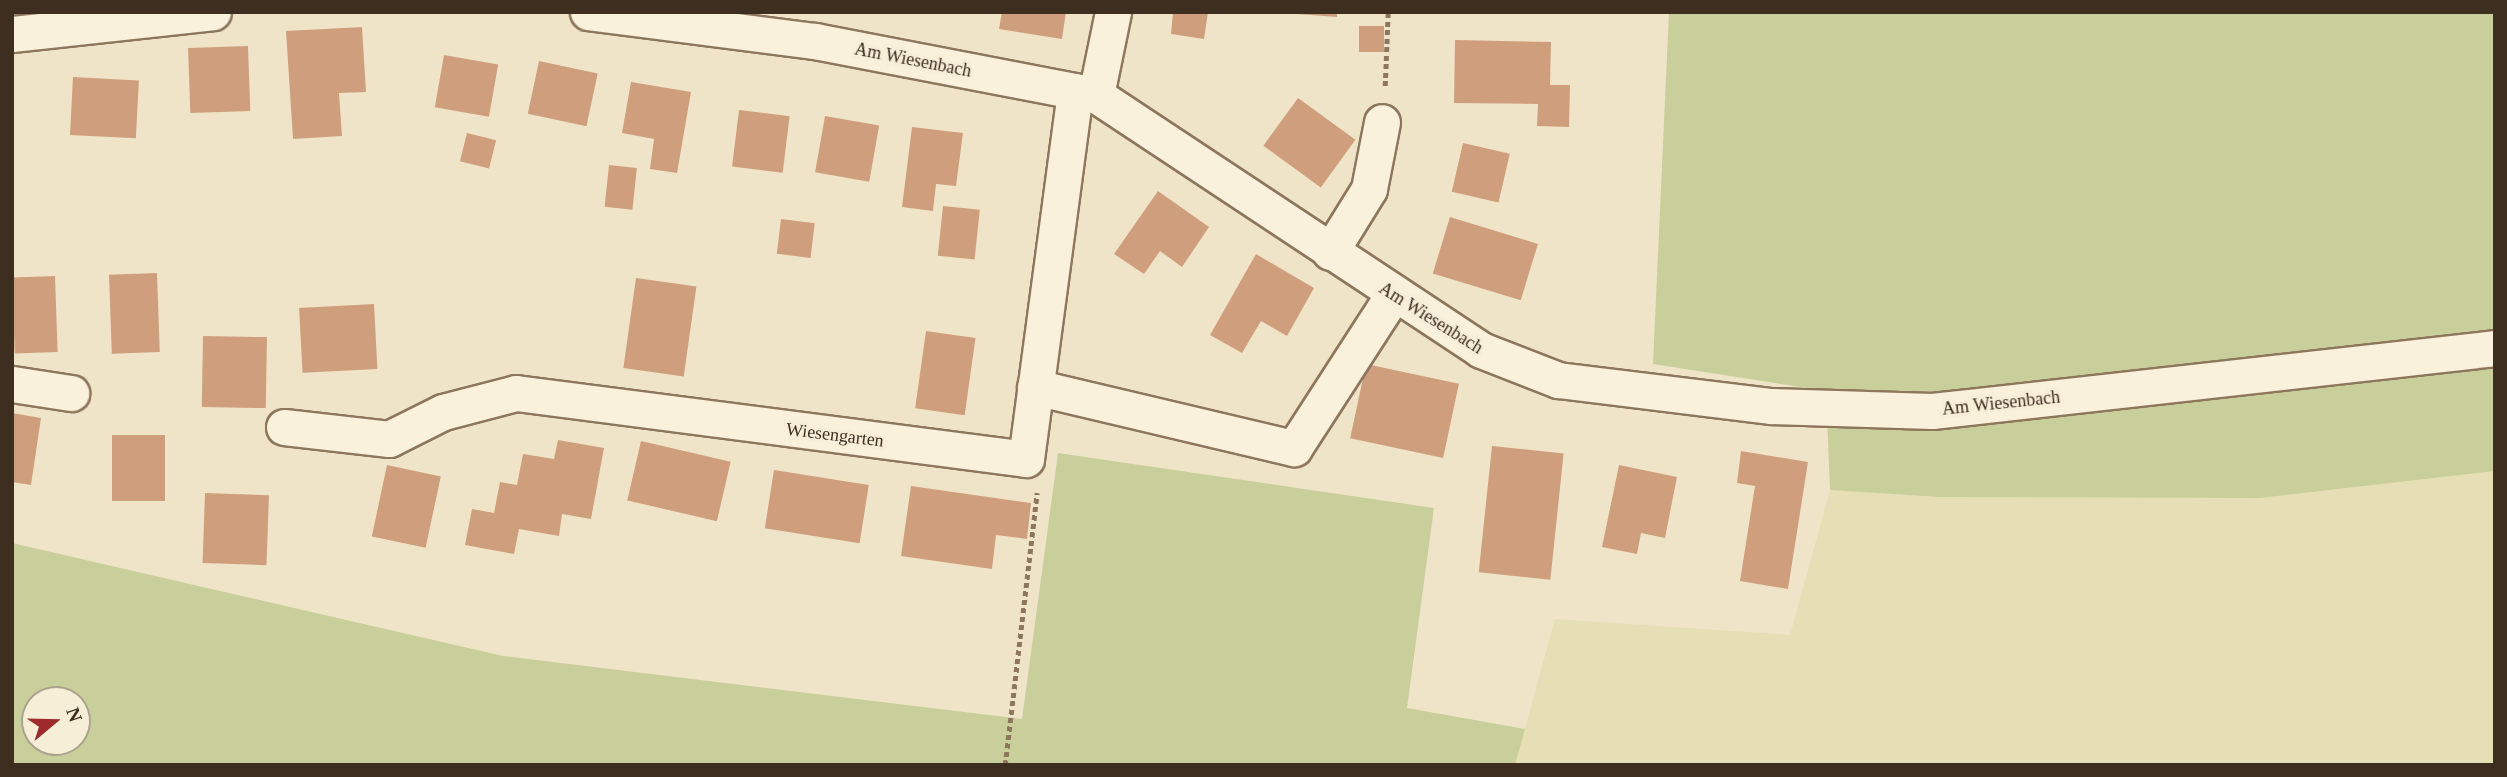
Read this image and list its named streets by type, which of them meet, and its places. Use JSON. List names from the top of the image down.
{
  "streets": {
    "street": ["Am Wiesenbach", "Wiesengarten"]
  },
  "north": "right"
}
